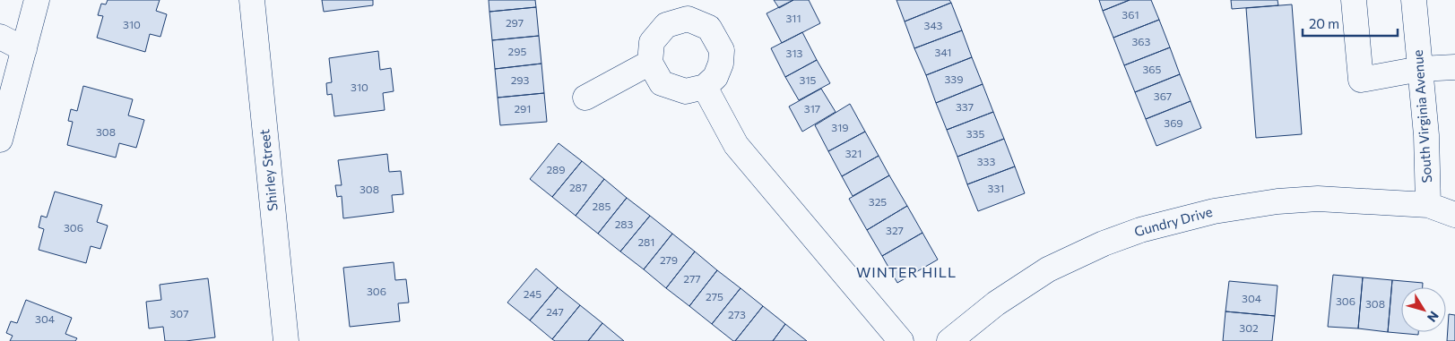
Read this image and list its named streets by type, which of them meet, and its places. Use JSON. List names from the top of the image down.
{
  "streets": {
    "street": ["South Virginia Avenue", "Shirley Street", "Gundry Drive"]
  },
  "crossings": [
    ["South Virginia Avenue", "Gundry Drive"]
  ],
  "districts": ["WINTER HILL"],
  "house_numbers": [
    "361",
    "311",
    "297",
    "310",
    "343",
    "363",
    "295",
    "341",
    "313",
    "365",
    "339",
    "293",
    "315",
    "310",
    "367",
    "337",
    "291",
    "317",
    "369",
    "319",
    "308",
    "335",
    "321",
    "333",
    "289",
    "287",
    "331",
    "308",
    "325",
    "285",
    "283",
    "306",
    "327",
    "281",
    "279",
    "277",
    "306",
    "245",
    "275",
    "304",
    "306",
    "308",
    "247",
    "307",
    "273",
    "304",
    "302"
  ],
  "scale_bar": "20 m",
  "north": "bottom right"
}
